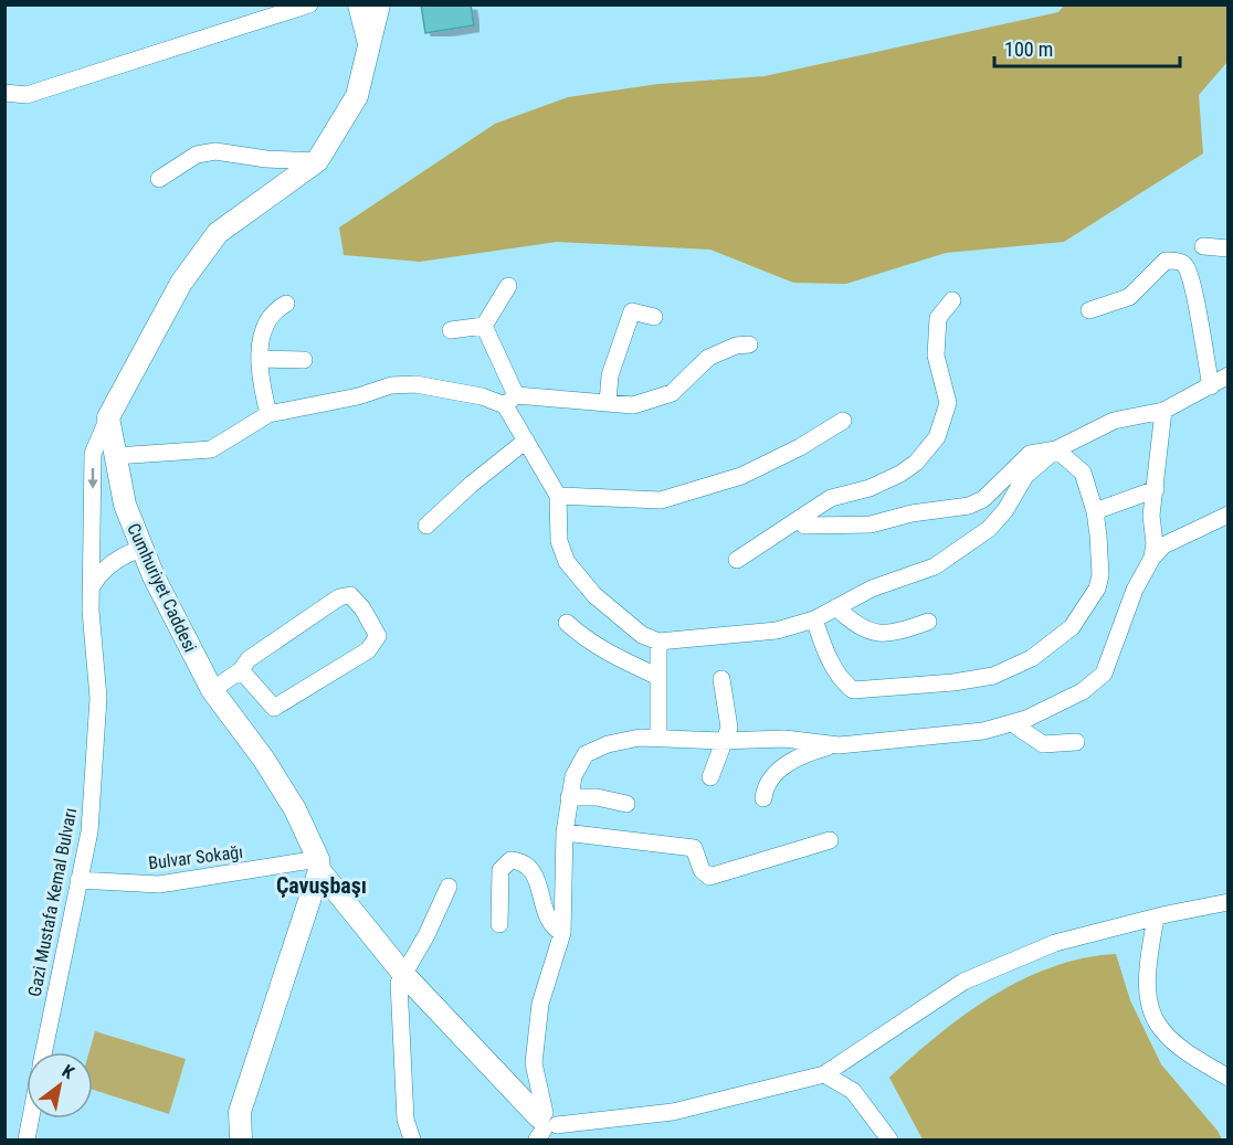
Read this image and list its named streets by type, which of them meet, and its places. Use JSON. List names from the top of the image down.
{
  "streets": {
    "main road": ["Cumhuriyet Caddesi"],
    "street": ["Bulvar Sokağı", "Gazi Mustafa Kemal Bulvarı"]
  },
  "crossings": [
    ["Cumhuriyet Caddesi", "Bulvar Sokağı"],
    ["Cumhuriyet Caddesi", "Gazi Mustafa Kemal Bulvarı"],
    ["Bulvar Sokağı", "Gazi Mustafa Kemal Bulvarı"]
  ],
  "districts": ["Çavuşbaşı"],
  "scale_bar": "100 m",
  "north": "top right"
}
